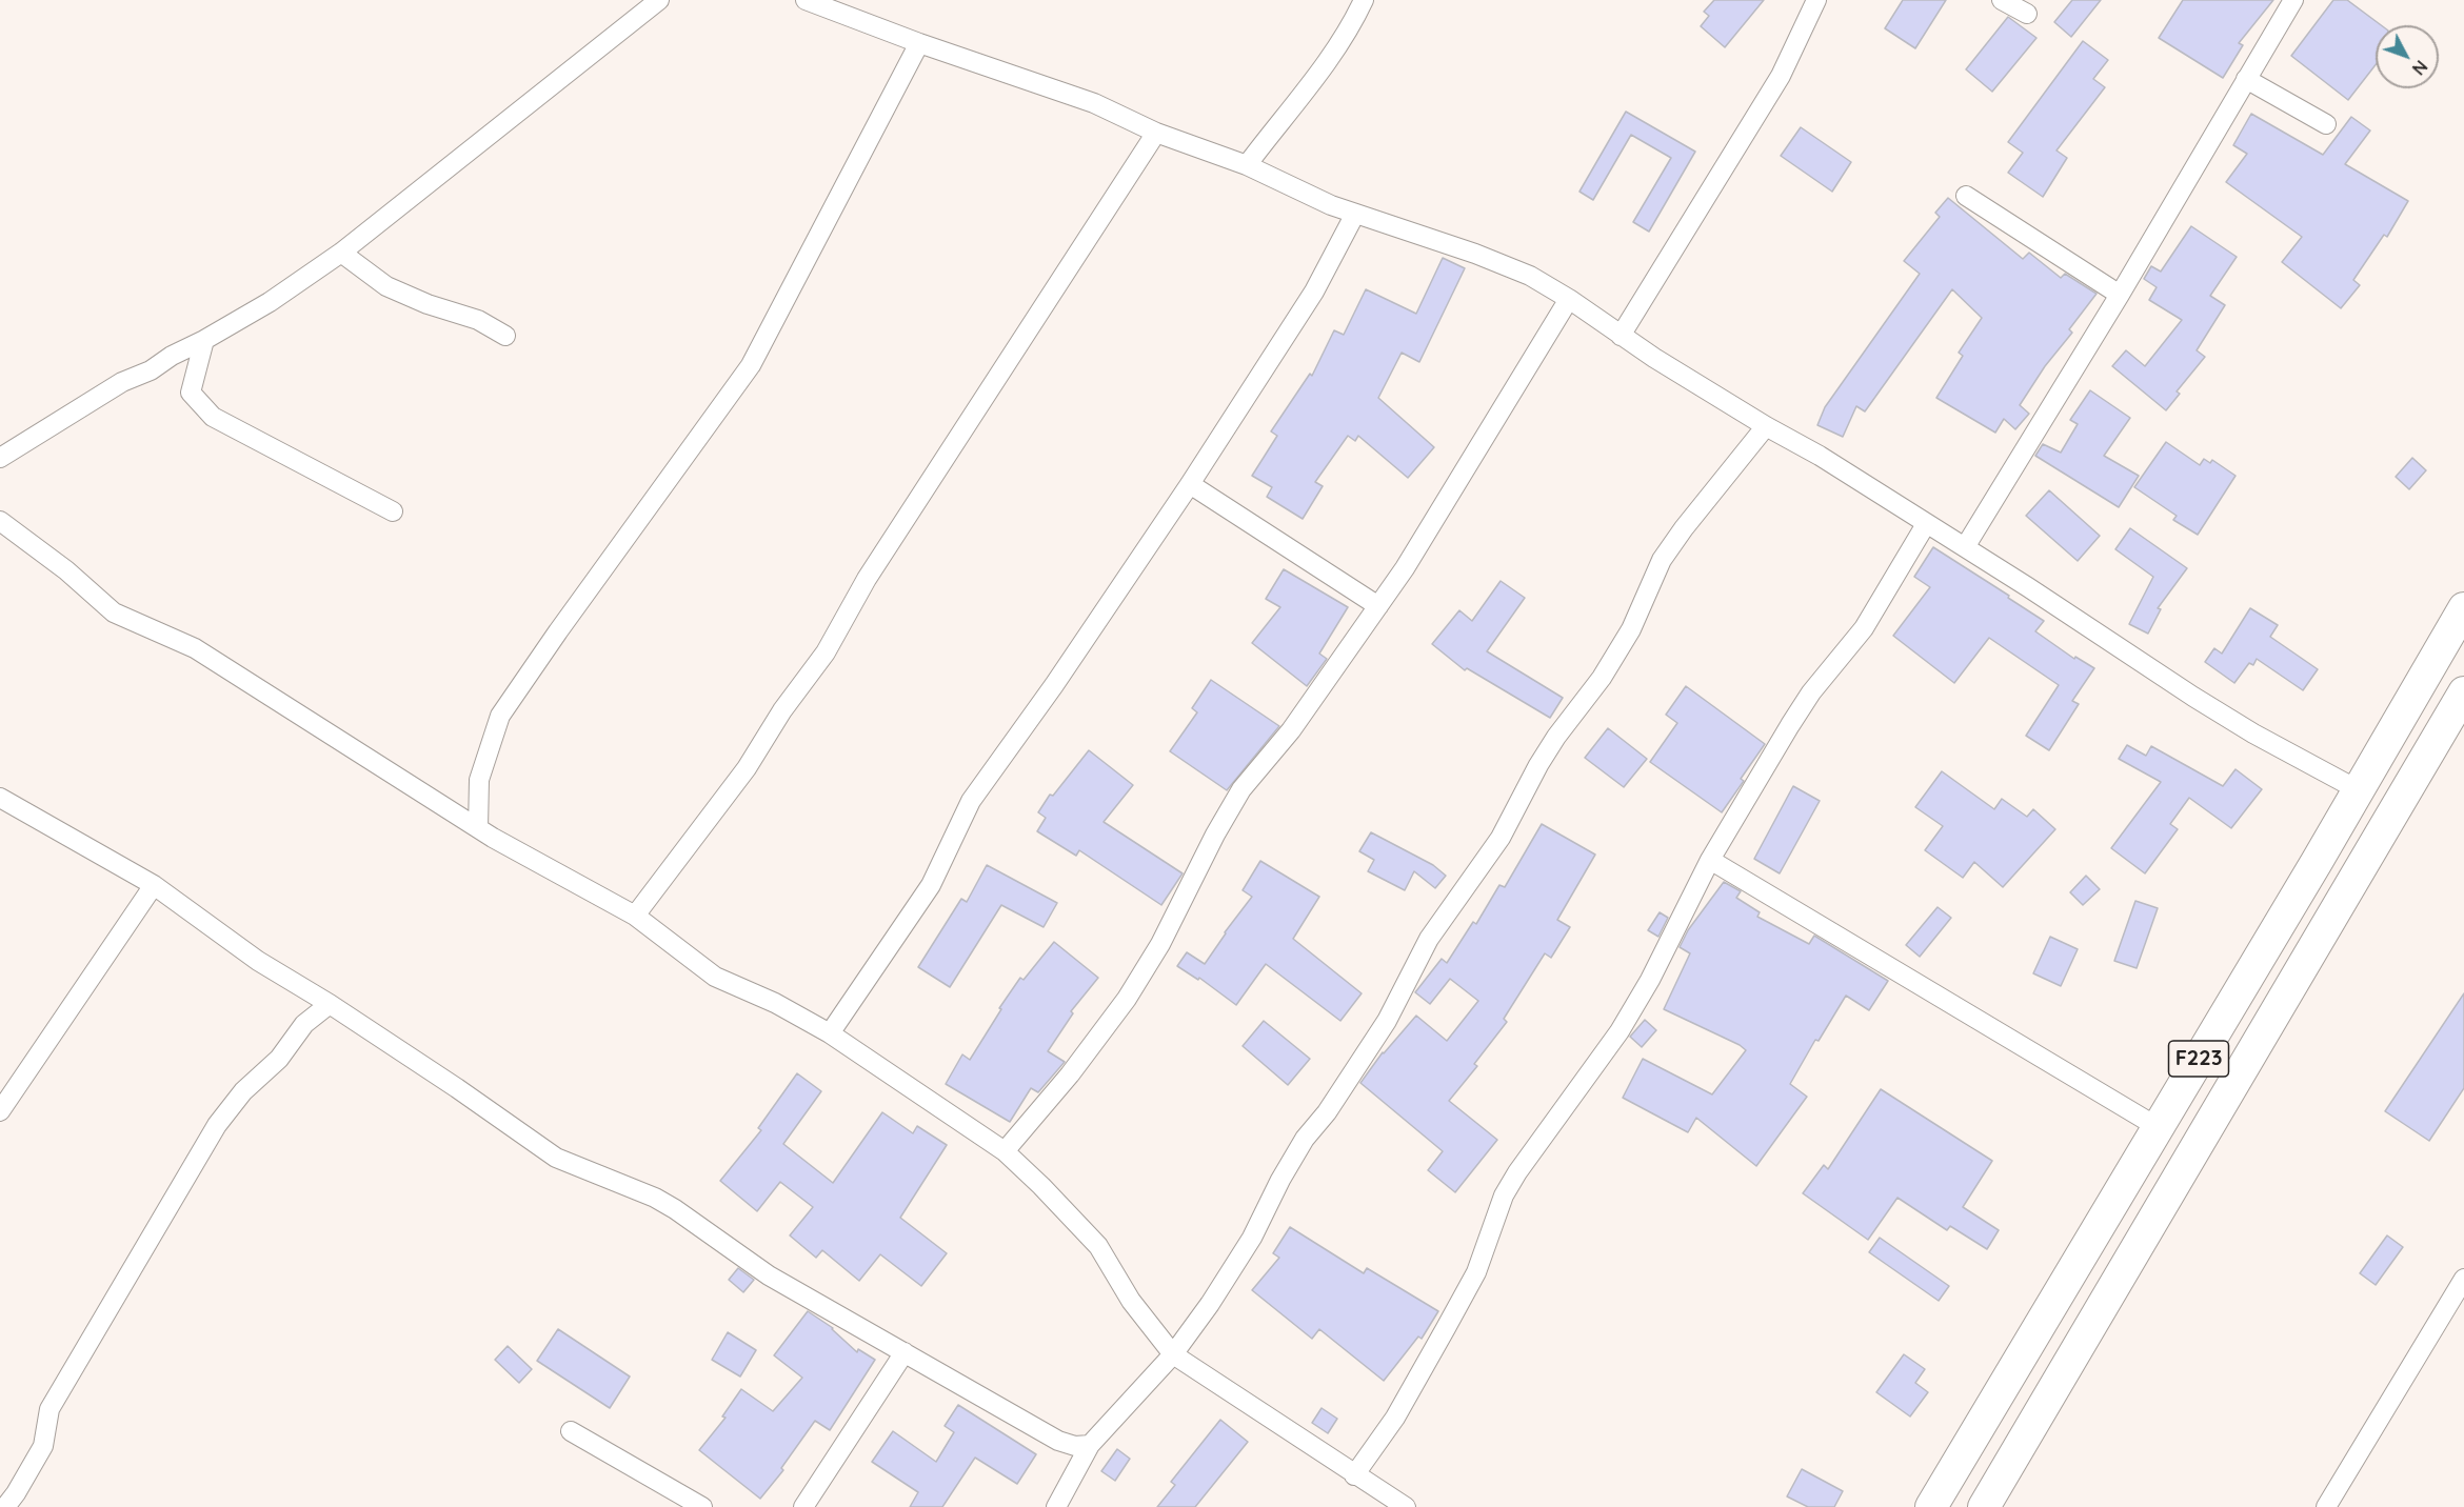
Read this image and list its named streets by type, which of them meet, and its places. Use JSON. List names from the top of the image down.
{
  "streets": {
    "main road": ["F223"]
  },
  "north": "bottom right"
}
